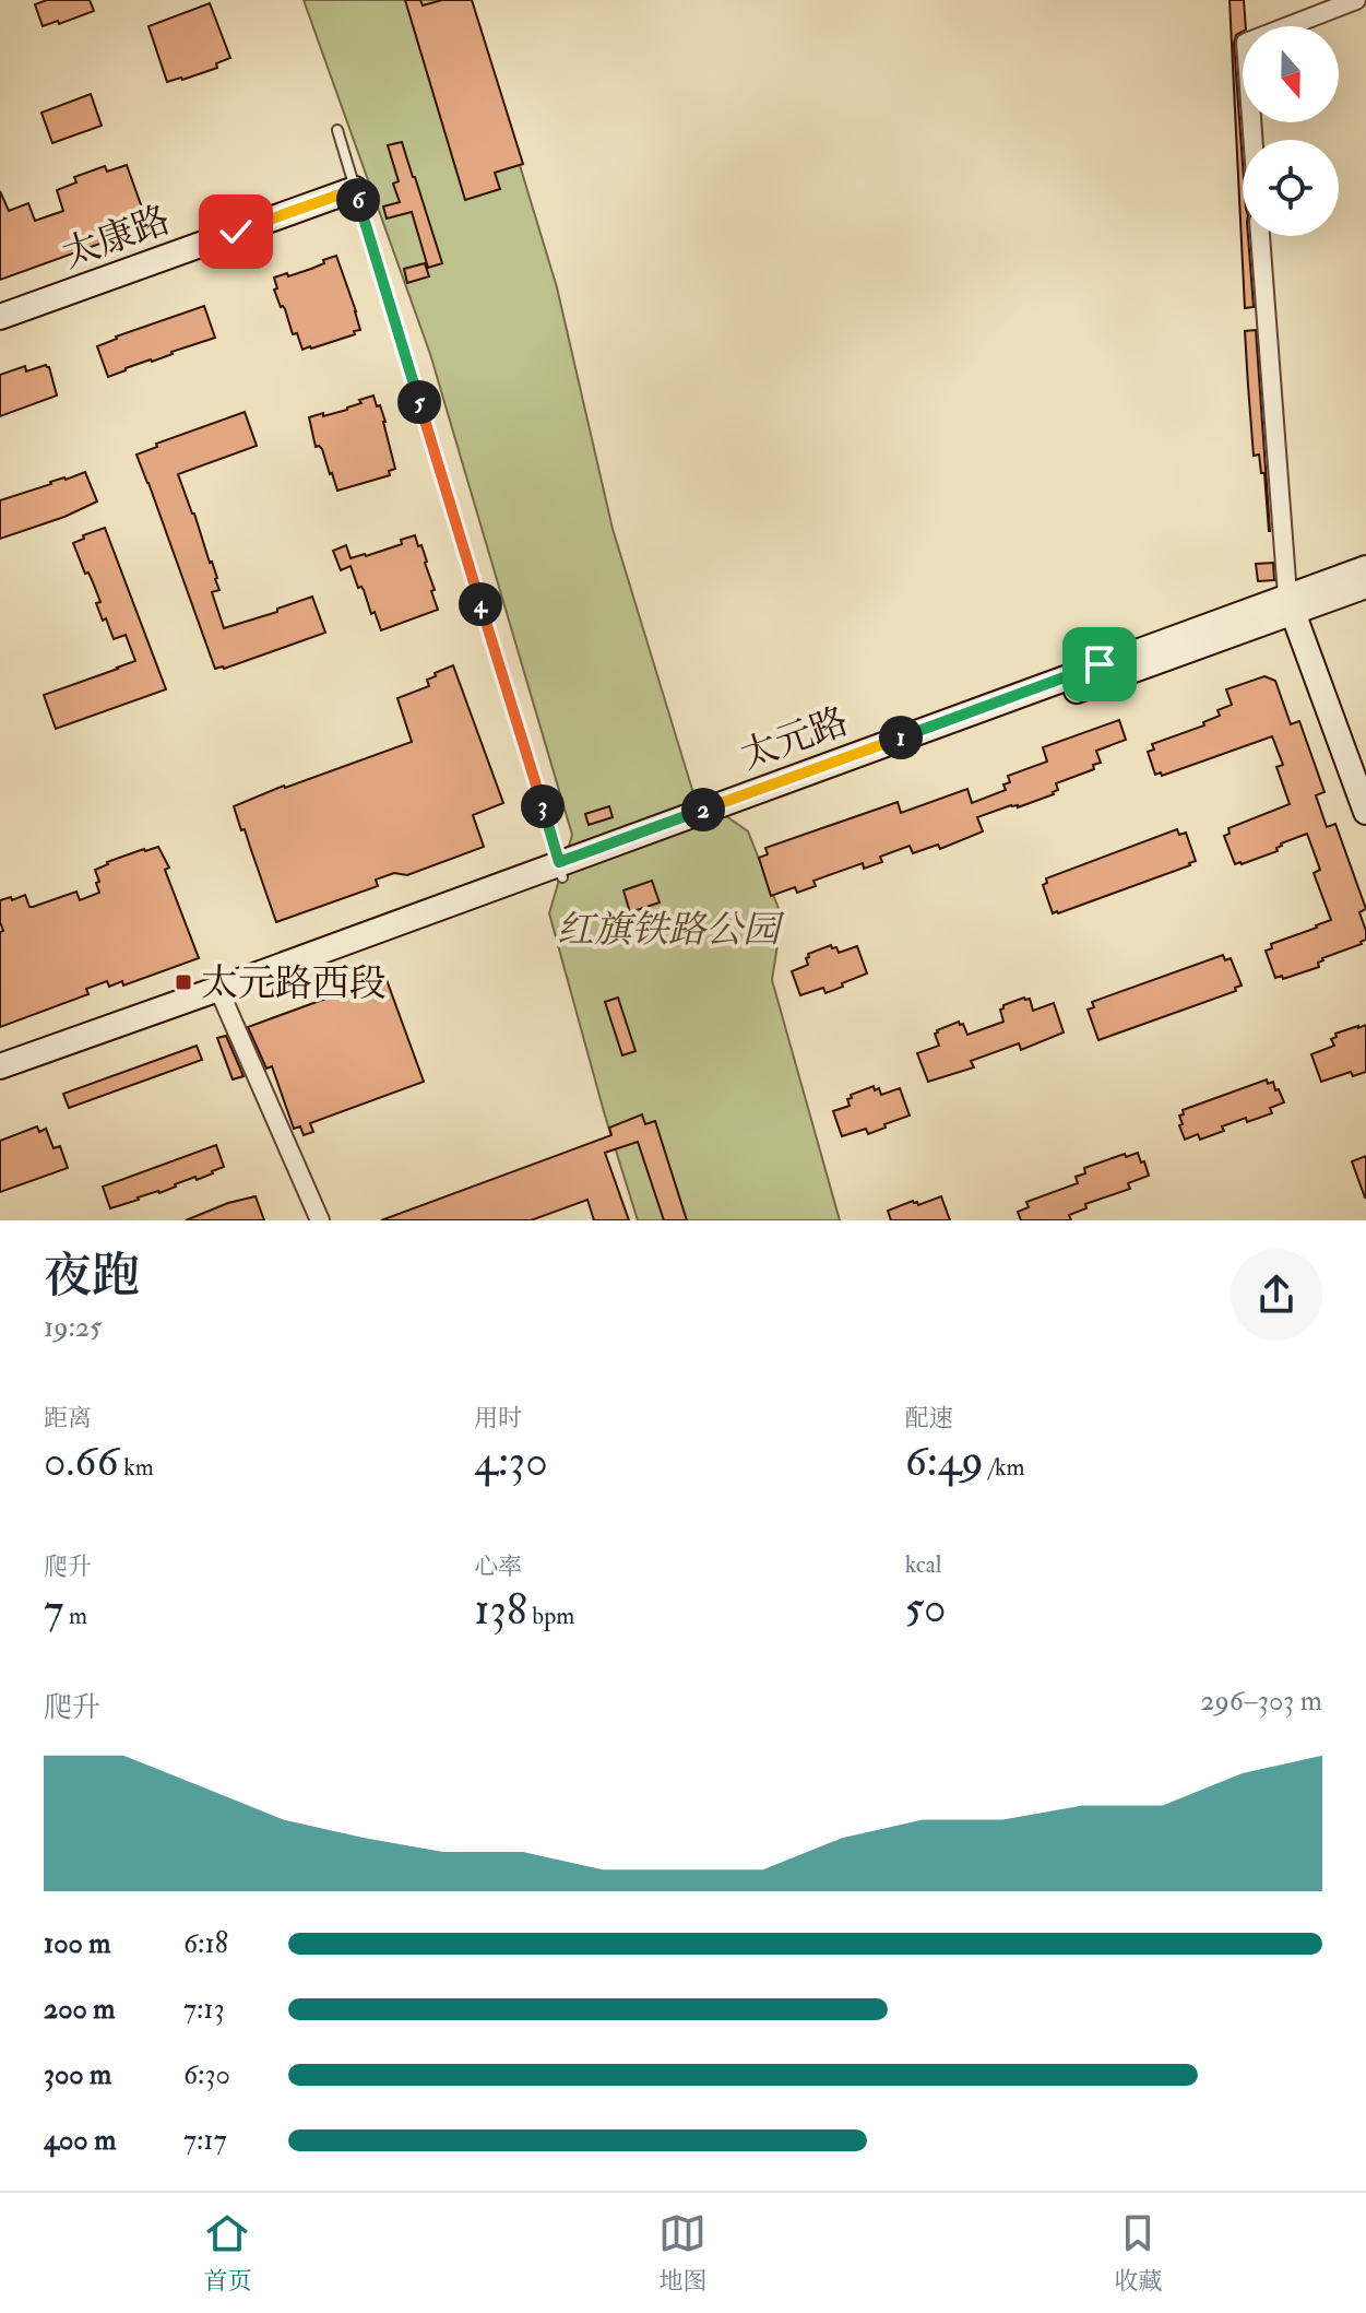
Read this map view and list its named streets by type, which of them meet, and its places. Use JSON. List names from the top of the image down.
{
  "streets": {
    "main road": ["太康路", "太元路"]
  },
  "parks": ["红旗铁路公园"],
  "places": {
    "transit": ["太元路西段"]
  },
  "north": "bottom",
  "page": {
    "pins": [
      "6",
      "5",
      "4",
      "1",
      "3",
      "2"
    ],
    "heading": ["夜跑", "19:25"],
    "stats": [
      ["距离", "0.66 km"],
      ["用时", "4:30"],
      ["配速", "6:49 /km"],
      ["爬升", "7 m"],
      ["心率", "138 bpm"],
      ["kcal", "50"]
    ],
    "chart": ["爬升", "296–303 m"],
    "list": [
      {
        "name": "100 m",
        "note": "6:18"
      },
      {
        "name": "200 m",
        "note": "7:13"
      },
      {
        "name": "300 m",
        "note": "6:30"
      },
      {
        "name": "400 m",
        "note": "7:17"
      }
    ],
    "tabs": ["首页", "地图", "收藏"]
  }
}
